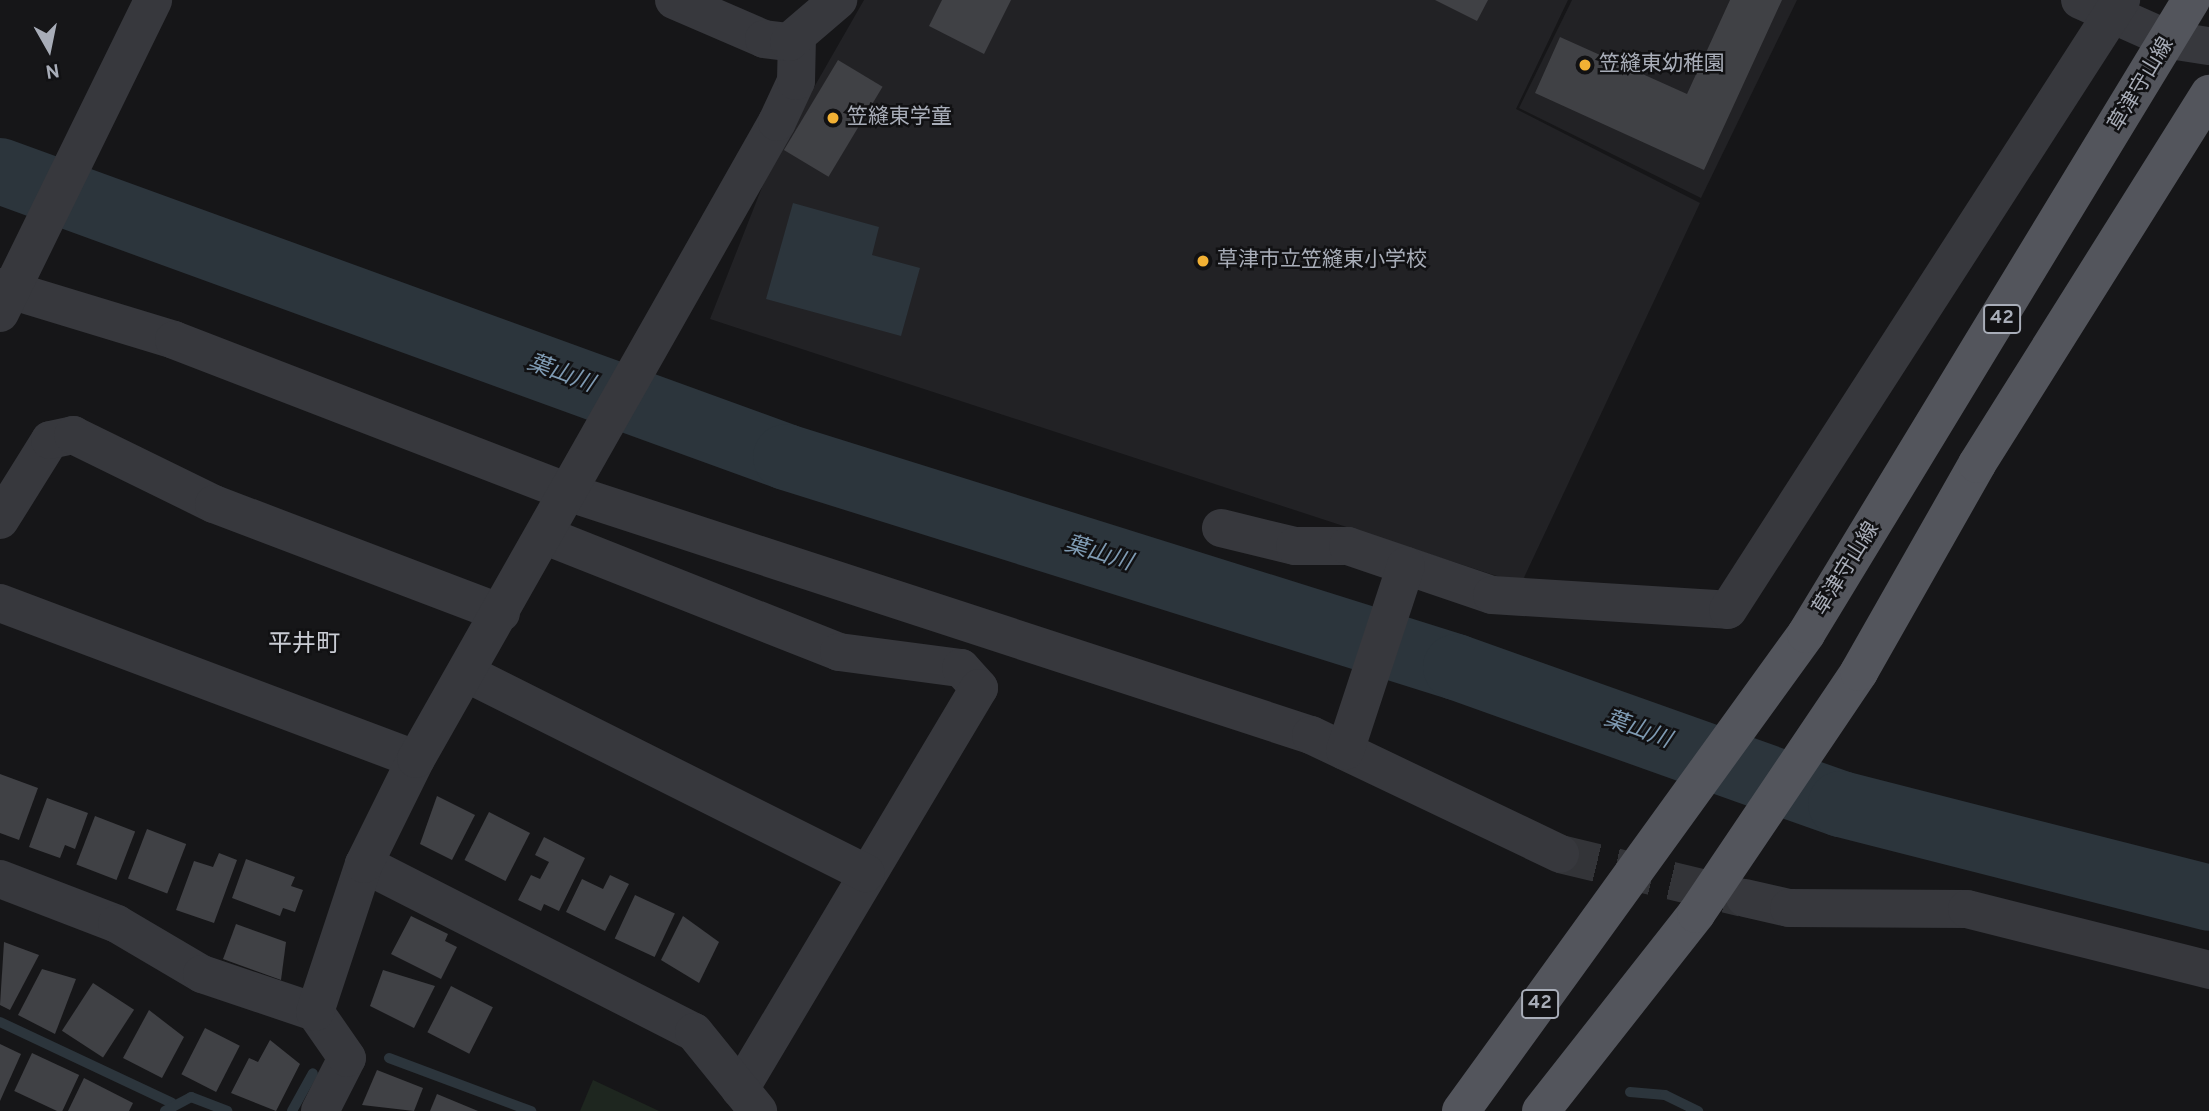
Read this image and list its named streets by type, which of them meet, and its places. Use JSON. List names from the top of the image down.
{
  "streets": {
    "main road": ["草津守山線", "42"]
  },
  "districts": ["平井町"],
  "water": ["葉山川"],
  "places": ["笠縫東幼稚園", "笠縫東学童", "草津市立笠縫東小学校"],
  "north": "bottom"
}
